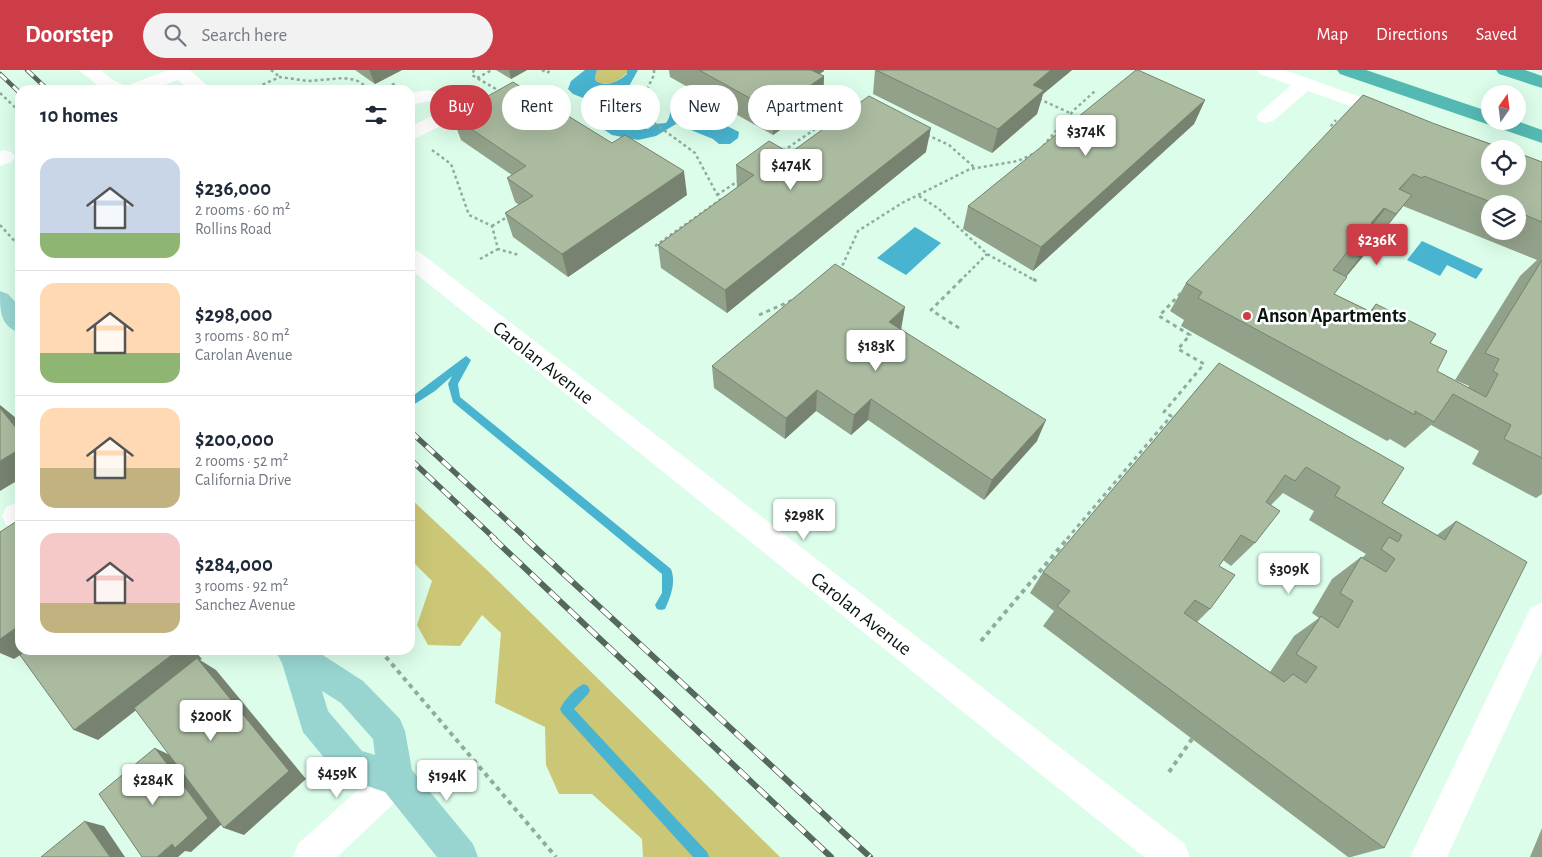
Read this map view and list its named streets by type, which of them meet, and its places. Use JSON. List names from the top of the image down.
{
  "streets": {
    "street": ["Carolan Avenue"]
  },
  "places": ["Anson Apartments"],
  "north": "top",
  "page": {
    "header": "Doorstep",
    "search": "Search here",
    "nav": ["Map", "Directions", "Saved"],
    "chip": [
      "Buy",
      "Rent",
      "Filters",
      "New",
      "Apartment"
    ],
    "heading": "10 homes",
    "price": [
      "$374K",
      "$474K",
      "$236K",
      "$183K",
      "$298K",
      "$309K",
      "$200K",
      "$459K",
      "$194K",
      "$284K"
    ],
    "list": [
      {
        "name": "$236,000",
        "note": "2 rooms · 60 m² · Rollins Road"
      },
      {
        "name": "$298,000",
        "note": "3 rooms · 80 m² · Carolan Avenue"
      },
      {
        "name": "$200,000",
        "note": "2 rooms · 52 m² · California Drive"
      },
      {
        "name": "$284,000",
        "note": "3 rooms · 92 m² · Sanchez Avenue"
      }
    ]
  }
}
